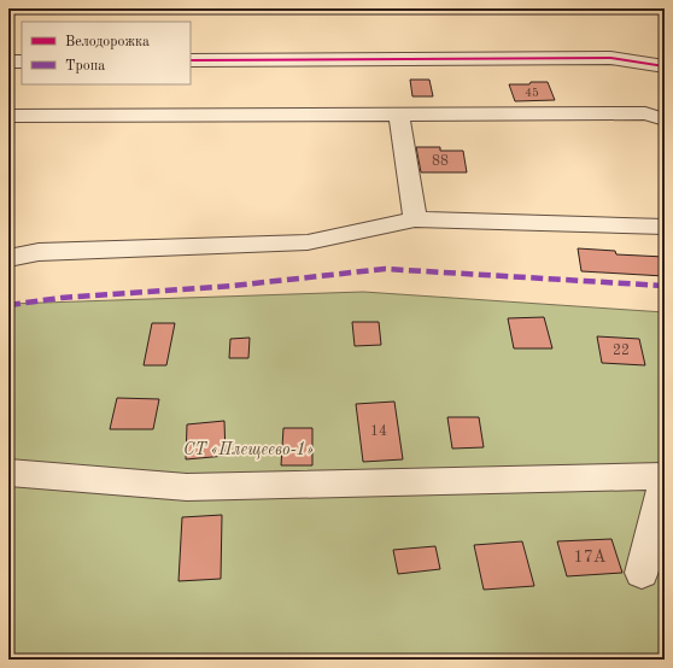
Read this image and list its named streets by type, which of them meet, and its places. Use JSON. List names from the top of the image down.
{
  "parks": ["СТ «Плещеево-1»"],
  "house_numbers": [
    "45",
    "88",
    "22",
    "14",
    "17А"
  ],
  "legend": ["Велодорожка", "Тропа"]
}
